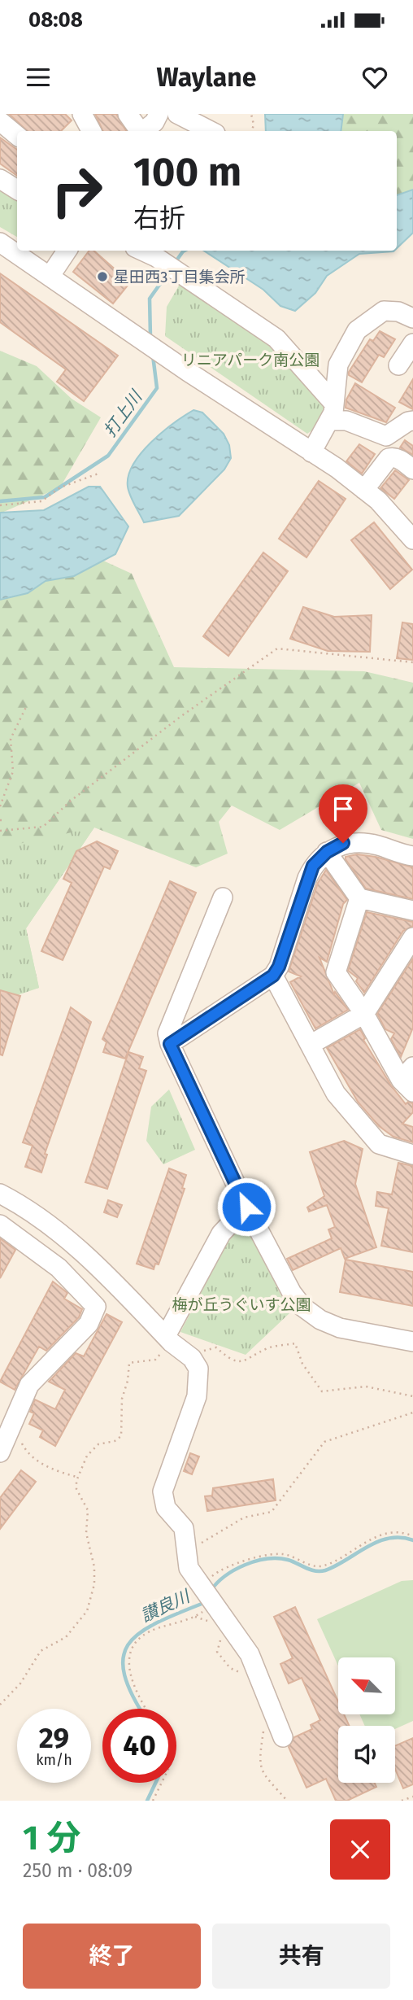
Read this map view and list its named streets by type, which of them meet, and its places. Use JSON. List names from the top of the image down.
{
  "water": ["打上川", "讃良川"],
  "parks": ["リニアパーク南公園", "梅が丘うぐいす公園"],
  "places": ["星田西3丁目集会所"],
  "north": "top left",
  "page": {
    "status": "08:08",
    "header": "Waylane",
    "turn": ["100 m", "右折"],
    "speed": "29 km/h",
    "limit": "40",
    "heading": ["1 分", "250 m · 08:09"],
    "buttons": ["終了", "共有"]
  }
}
